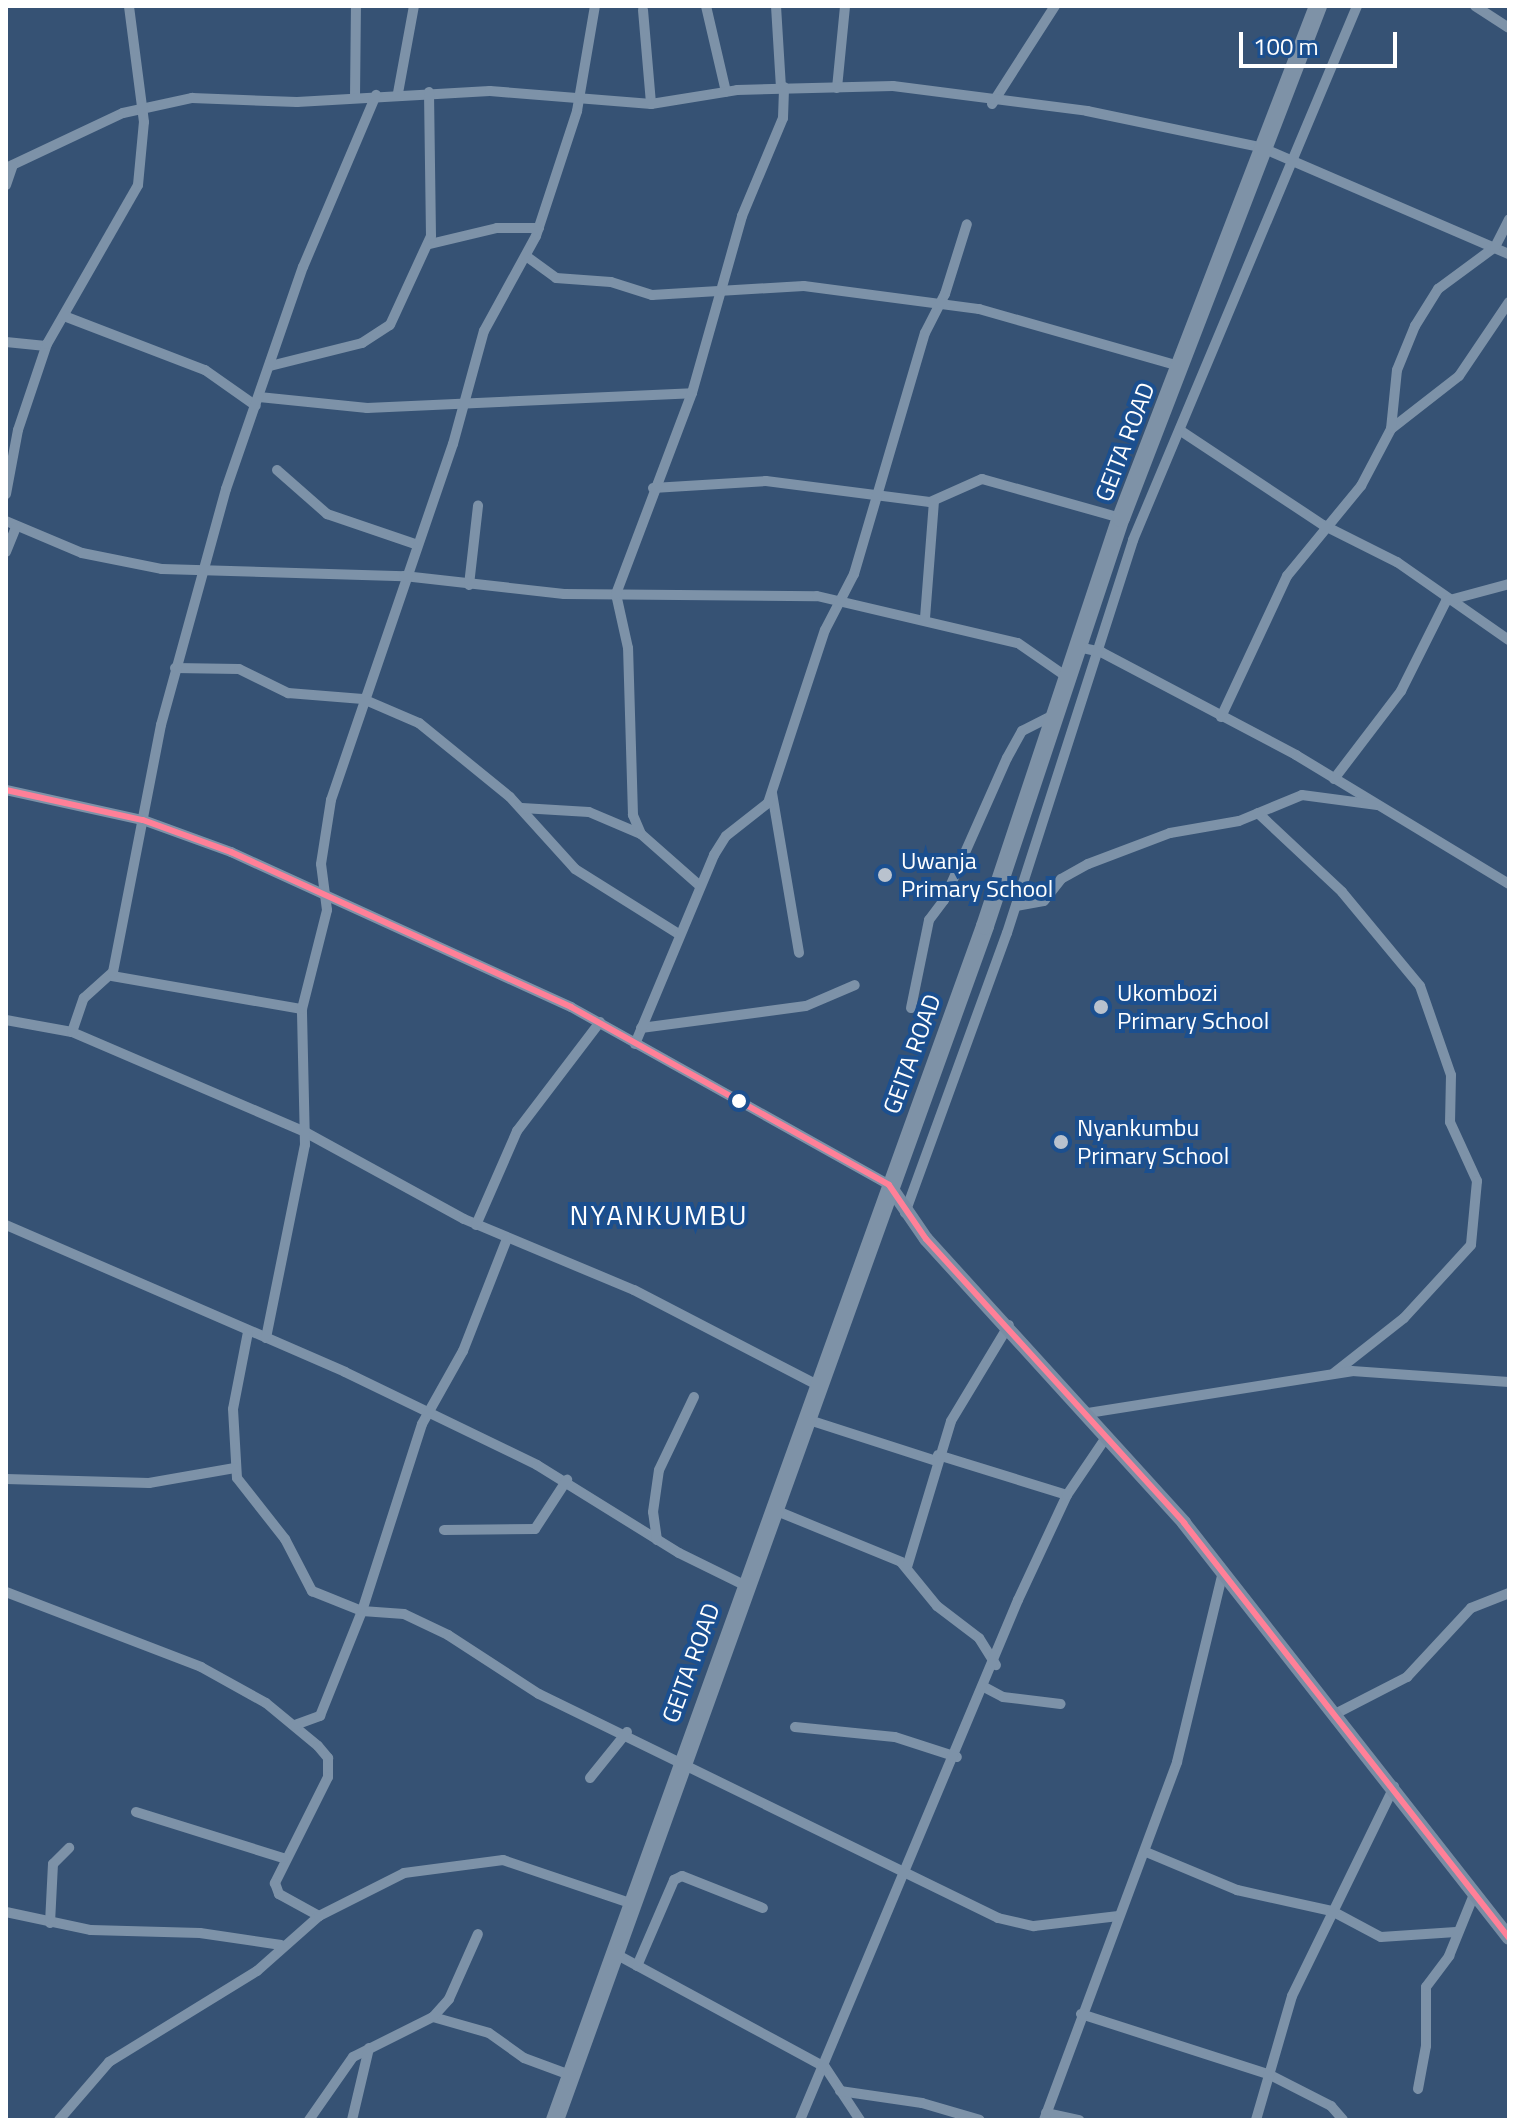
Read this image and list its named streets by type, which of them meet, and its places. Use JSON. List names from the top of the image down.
{
  "streets": {
    "highway": ["GEITA ROAD"]
  },
  "districts": ["NYANKUMBU"],
  "places": ["Uwanja Primary School", "Ukombozi Primary School", "Nyankumbu Primary School"],
  "scale_bar": "100 m"
}
